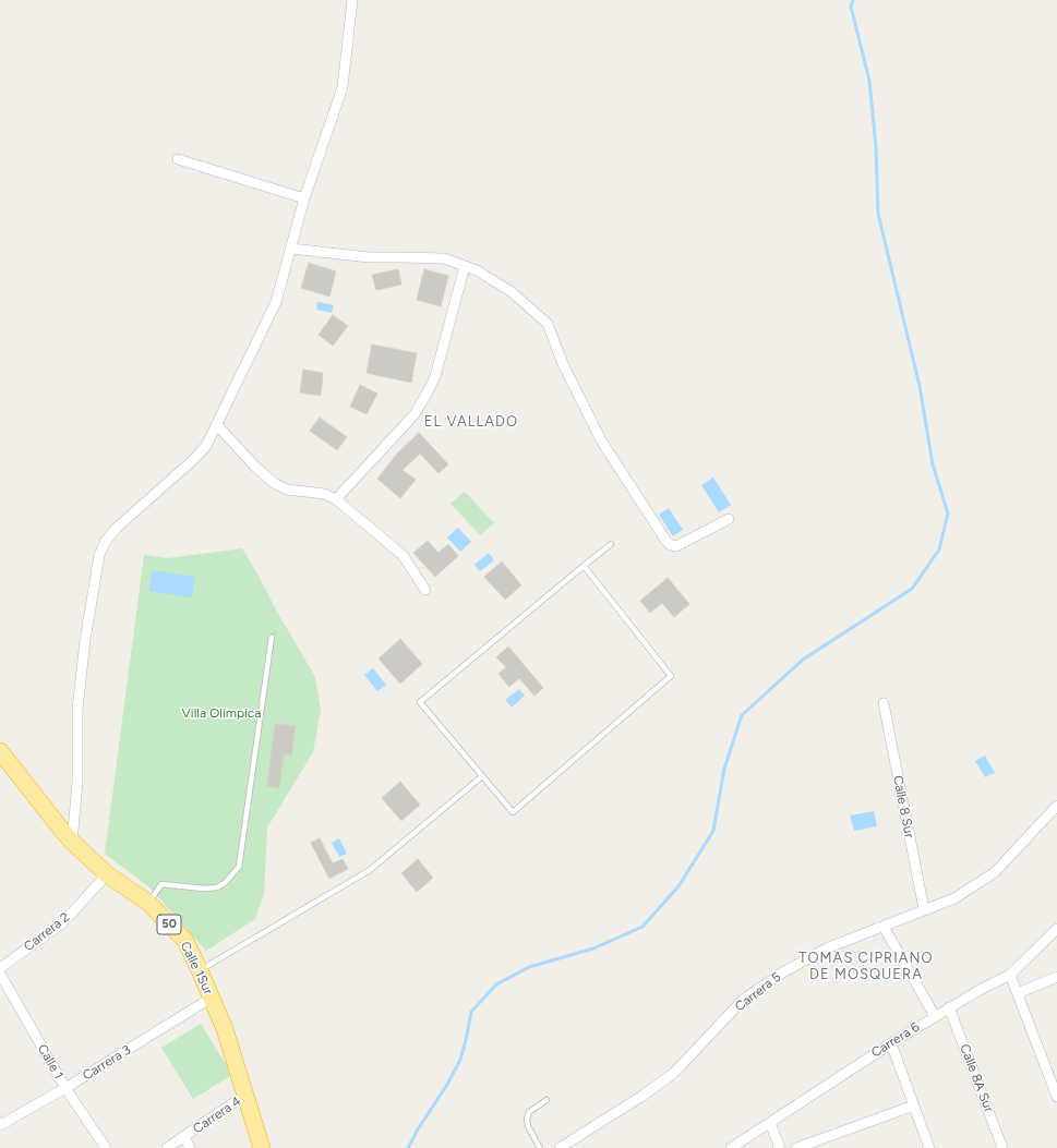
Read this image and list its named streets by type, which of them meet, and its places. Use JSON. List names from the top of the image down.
{
  "streets": {
    "highway": ["50", "Calle 1Sur"],
    "street": [
      "Calle 8 Sur",
      "Carrera 2",
      "Carrera 5",
      "Carrera 6",
      "Calle 1",
      "Carrera 3",
      "Calle 8A Sur",
      "Carrera 4"
    ]
  },
  "crossings": [
    ["Calle 8 Sur", "Carrera 5"],
    ["Carrera 2", "Calle 1Sur"],
    ["Calle 1Sur", "Carrera 3"],
    ["Calle 1Sur", "Carrera 4"],
    ["Carrera 6", "Calle 8A Sur"],
    ["Calle 1", "Carrera 3"]
  ],
  "districts": ["EL VALLADO", "TOMAS CIPRIANO DE MOSQUERA"],
  "parks": ["Villa Olímpica"]
}
